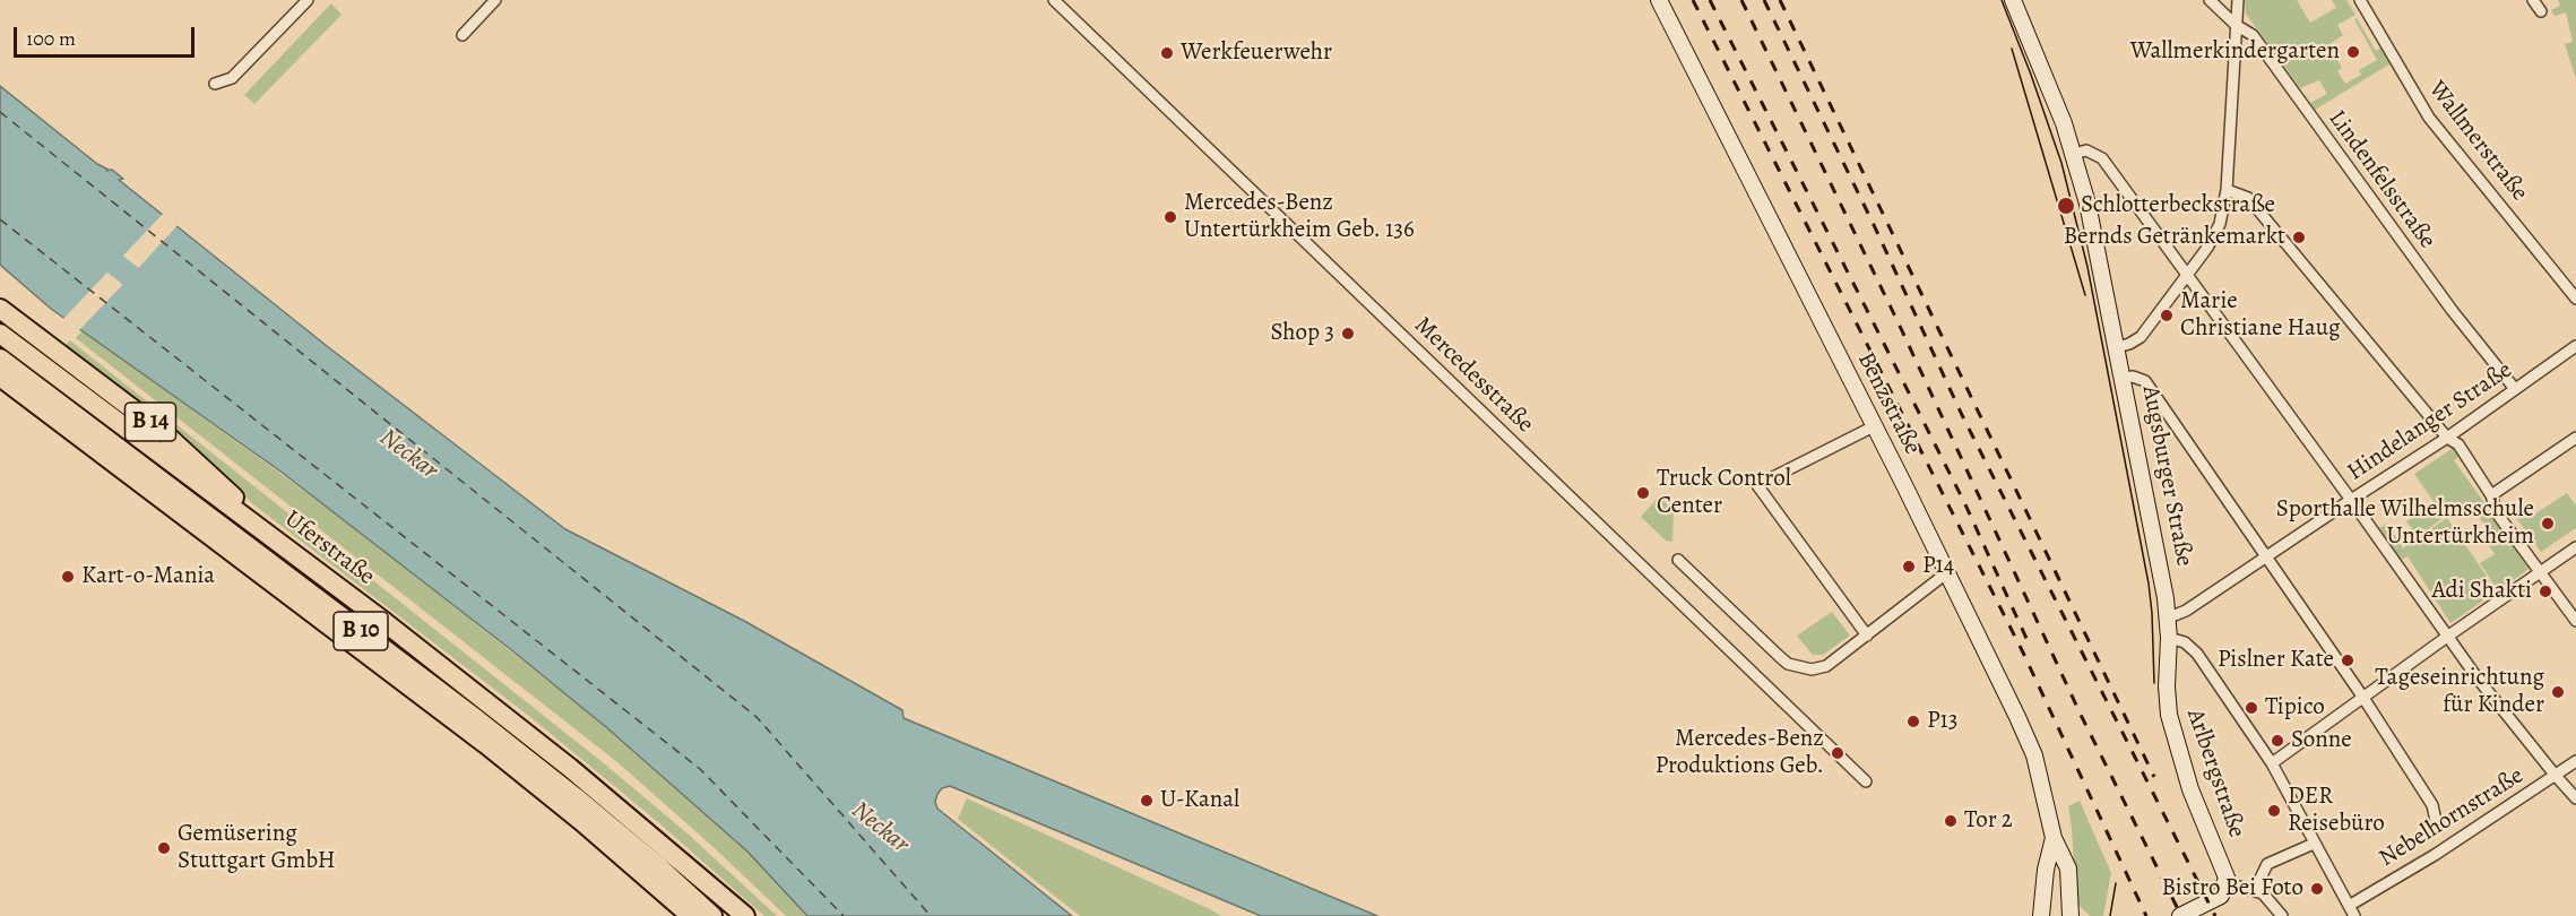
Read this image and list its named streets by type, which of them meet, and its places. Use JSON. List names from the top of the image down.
{
  "streets": {
    "highway": ["B 14", "Uferstraße", "B 10"],
    "main road": ["Benzstraße", "Augsburger Straße", "Arlbergstraße"],
    "street": [
      "Wallmerstraße",
      "Lindenfelsstraße",
      "Mercedesstraße",
      "Hindelanger Straße",
      "Nebelhornstraße"
    ]
  },
  "crossings": [
    ["Lindenfelsstraße", "Hindelanger Straße"],
    ["B 14", "Uferstraße"],
    ["Hindelanger Straße", "Augsburger Straße"],
    ["Augsburger Straße", "Arlbergstraße"]
  ],
  "water": ["Neckar"],
  "places": [
    "Wallmerkindergarten",
    "Werkfeuerwehr",
    "Schlotterbeckstraße",
    "Mercedes-Benz Untertürkheim Geb. 136",
    "Bernds Getränkemarkt",
    "Marie Christiane Haug",
    "Shop 3",
    "Truck Control Center",
    "Sporthalle Wilhelmsschule Untertürkheim",
    "P14",
    "Kart-o-Mania",
    "Adi Shakti",
    "Pislner Kate",
    "Tageseinrichtung für Kinder",
    "Tipico",
    "P13",
    "Sonne",
    "Mercedes-Benz Produktions Geb.",
    "U-Kanal",
    "DER Reisebüro",
    "Tor 2",
    "Gemüsering Stuttgart GmbH",
    "Bistro Bei Foto"
  ],
  "scale_bar": "100 m"
}
